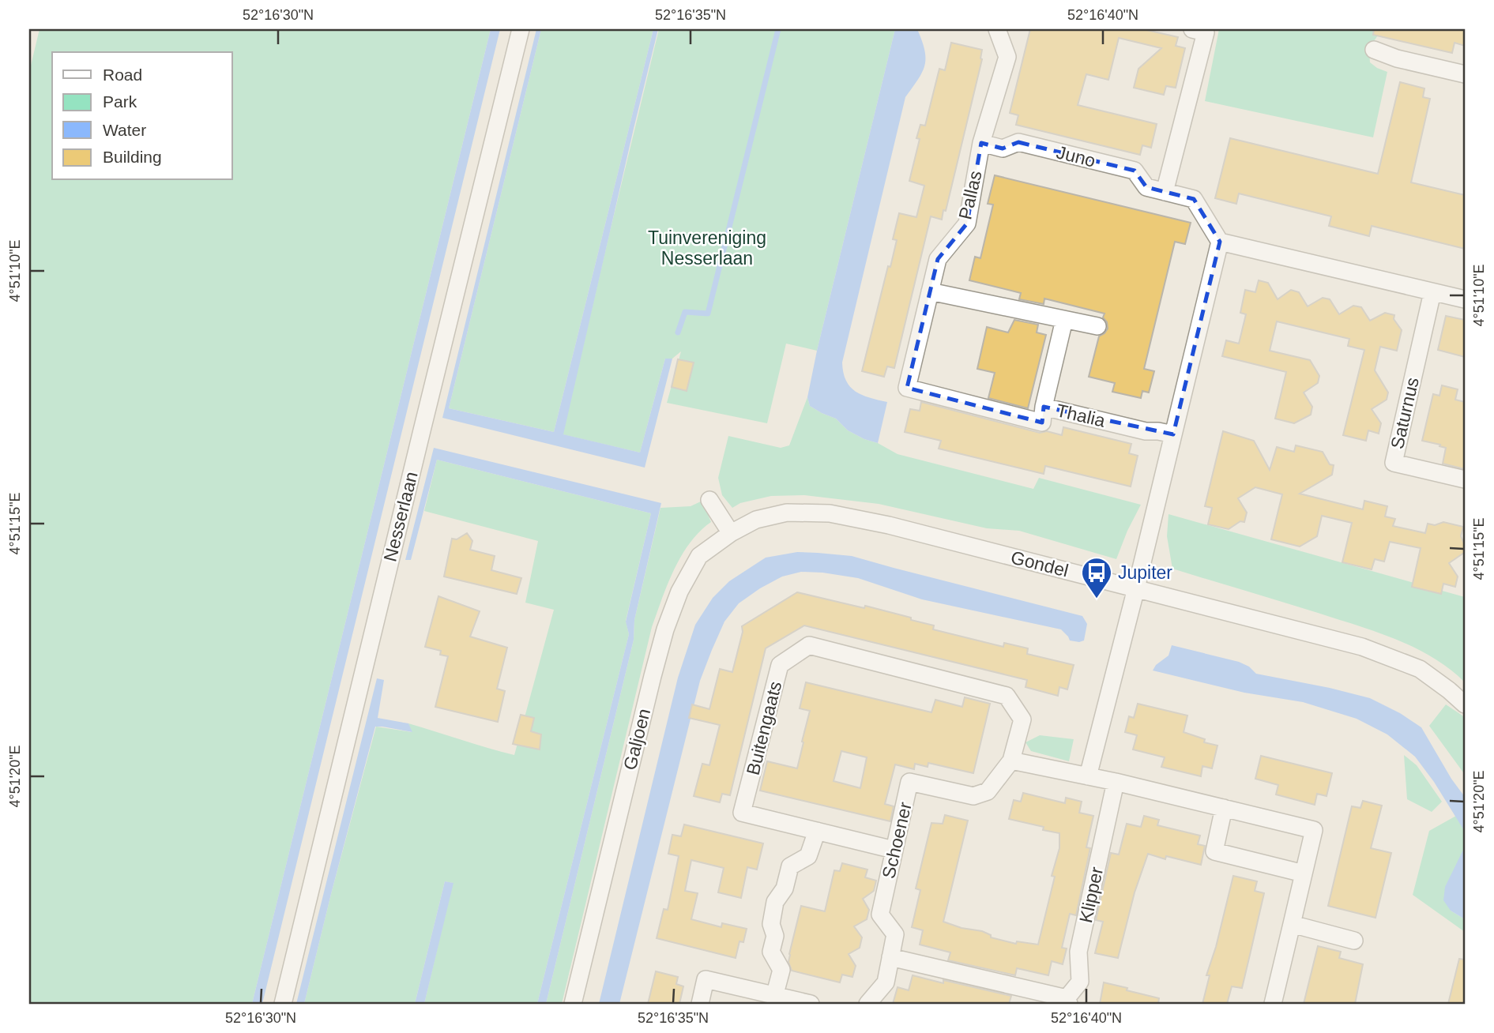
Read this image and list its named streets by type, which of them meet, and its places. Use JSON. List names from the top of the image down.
{
  "streets": {
    "street": [
      "Juno",
      "Pallas",
      "Saturnus",
      "Thalia",
      "Nesserlaan",
      "Gondel",
      "Buitengaats",
      "Galjoen",
      "Schoener",
      "Klipper"
    ]
  },
  "crossings": [
    ["Juno", "Pallas"],
    ["Pallas", "Thalia"],
    ["Gondel", "Galjoen"],
    ["Buitengaats", "Schoener"]
  ],
  "parks": ["Tuinvereniging Nesserlaan"],
  "places": {
    "bus stop": ["Jupiter"]
  },
  "legend": [
    "Road",
    "Park",
    "Water",
    "Building"
  ],
  "coordinates": [
    "52°16'30\"N",
    "52°16'35\"N",
    "52°16'40\"N",
    "4°51'10\"E",
    "4°51'15\"E",
    "4°51'20\"E"
  ]
}
